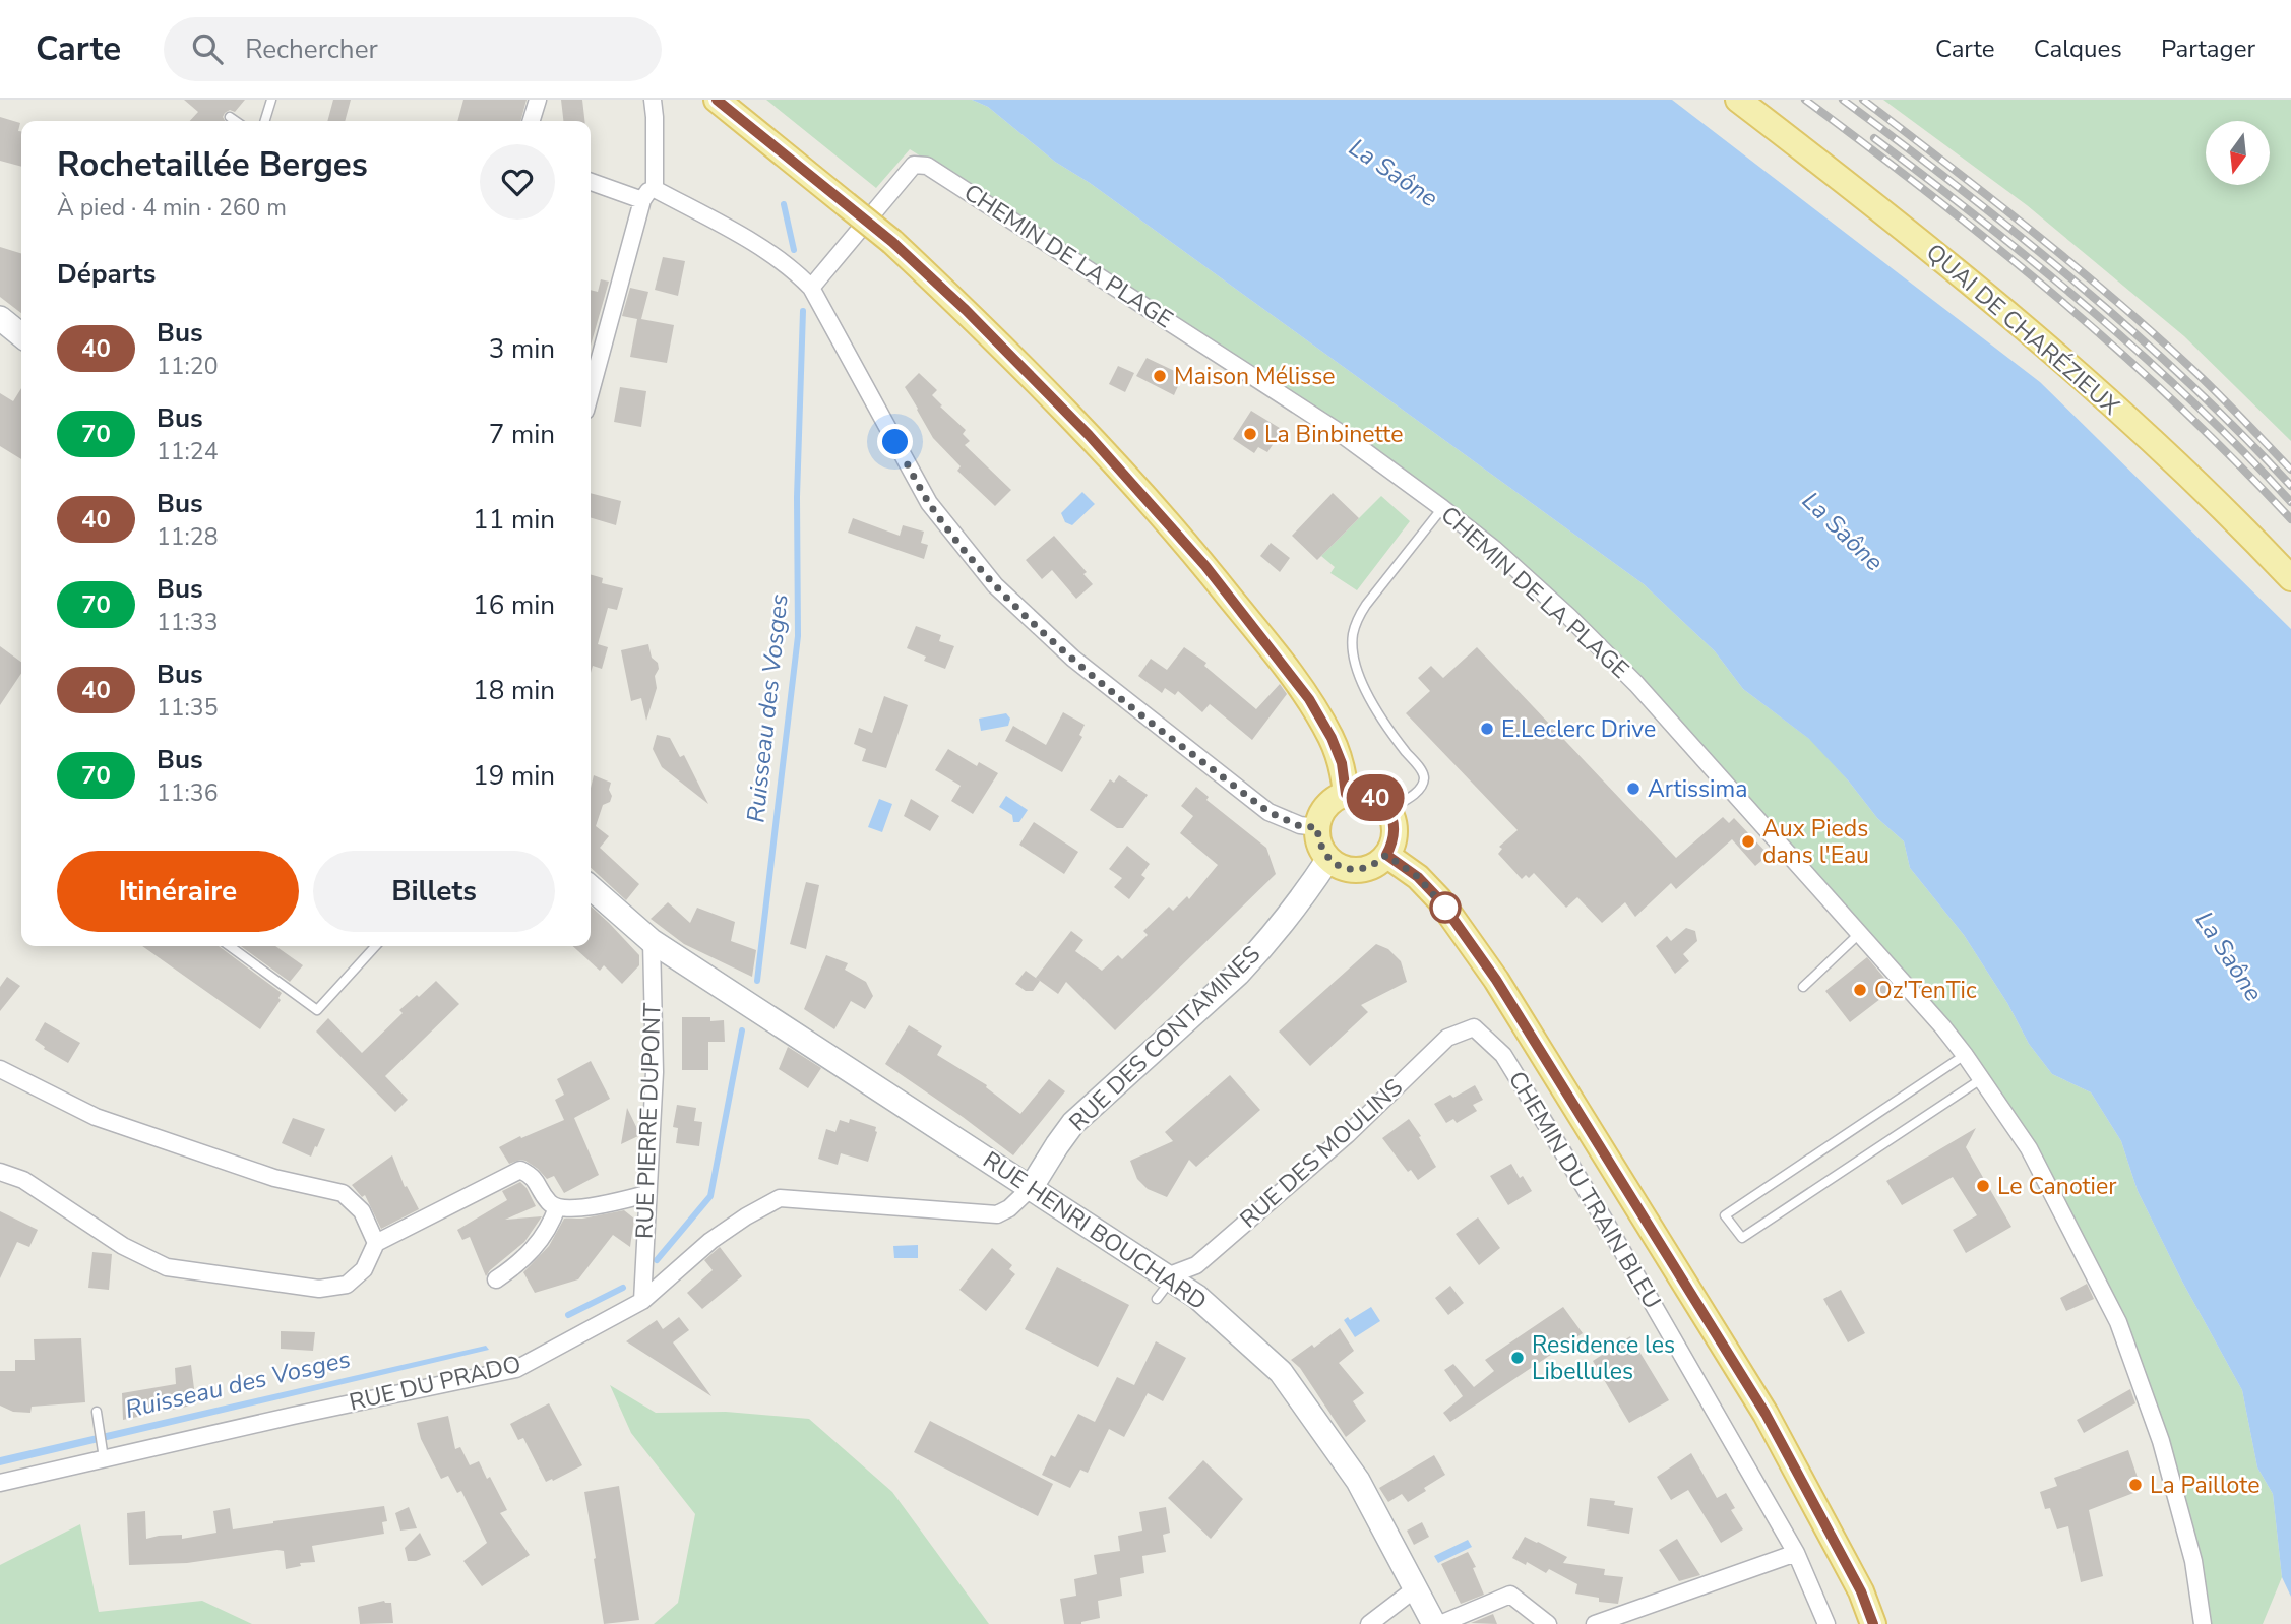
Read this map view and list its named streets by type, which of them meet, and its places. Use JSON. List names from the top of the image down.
{
  "streets": {
    "main road": ["QUAI DE CHARÉZIEUX"],
    "street": [
      "CHEMIN DE LA PLAGE",
      "RUE DES CONTAMINES",
      "RUE PIERRE DUPONT",
      "RUE DES MOULINS",
      "CHEMIN DU TRAIN BLEU",
      "RUE HENRI BOUCHARD",
      "RUE DU PRADO"
    ]
  },
  "crossings": [
    ["RUE DES CONTAMINES", "RUE HENRI BOUCHARD"],
    ["RUE DES CONTAMINES", "RUE DU PRADO"],
    ["RUE PIERRE DUPONT", "RUE HENRI BOUCHARD"],
    ["RUE PIERRE DUPONT", "RUE DU PRADO"],
    ["RUE DES MOULINS", "CHEMIN DU TRAIN BLEU"],
    ["RUE DES MOULINS", "RUE HENRI BOUCHARD"],
    ["RUE HENRI BOUCHARD", "RUE DU PRADO"]
  ],
  "water": ["La Saône", "Ruisseau des Vosges"],
  "places": [
    "Maison Mélisse",
    "La Binbinette",
    "E.Leclerc Drive",
    "Artissima",
    "Aux Pieds dans l'Eau",
    "Oz'TenTic",
    "Le Canotier",
    "Residence les Libellules",
    "La Paillote"
  ],
  "lines": ["bus line 40"],
  "north": "bottom",
  "page": {
    "header": "Carte",
    "search": "Rechercher",
    "nav": ["Carte", "Calques", "Partager"],
    "on_map": "40",
    "heading": [
      ["Rochetaillée Berges", "À pied · 4 min · 260 m"],
      "Départs"
    ],
    "list": [
      {
        "mark": "40",
        "name": "Bus",
        "note": "11:20",
        "value": "3 min"
      },
      {
        "mark": "70",
        "name": "Bus",
        "note": "11:24",
        "value": "7 min"
      },
      {
        "mark": "40",
        "name": "Bus",
        "note": "11:28",
        "value": "11 min"
      },
      {
        "mark": "70",
        "name": "Bus",
        "note": "11:33",
        "value": "16 min"
      },
      {
        "mark": "40",
        "name": "Bus",
        "note": "11:35",
        "value": "18 min"
      },
      {
        "mark": "70",
        "name": "Bus",
        "note": "11:36",
        "value": "19 min"
      }
    ],
    "buttons": ["Itinéraire", "Billets"]
  }
}
